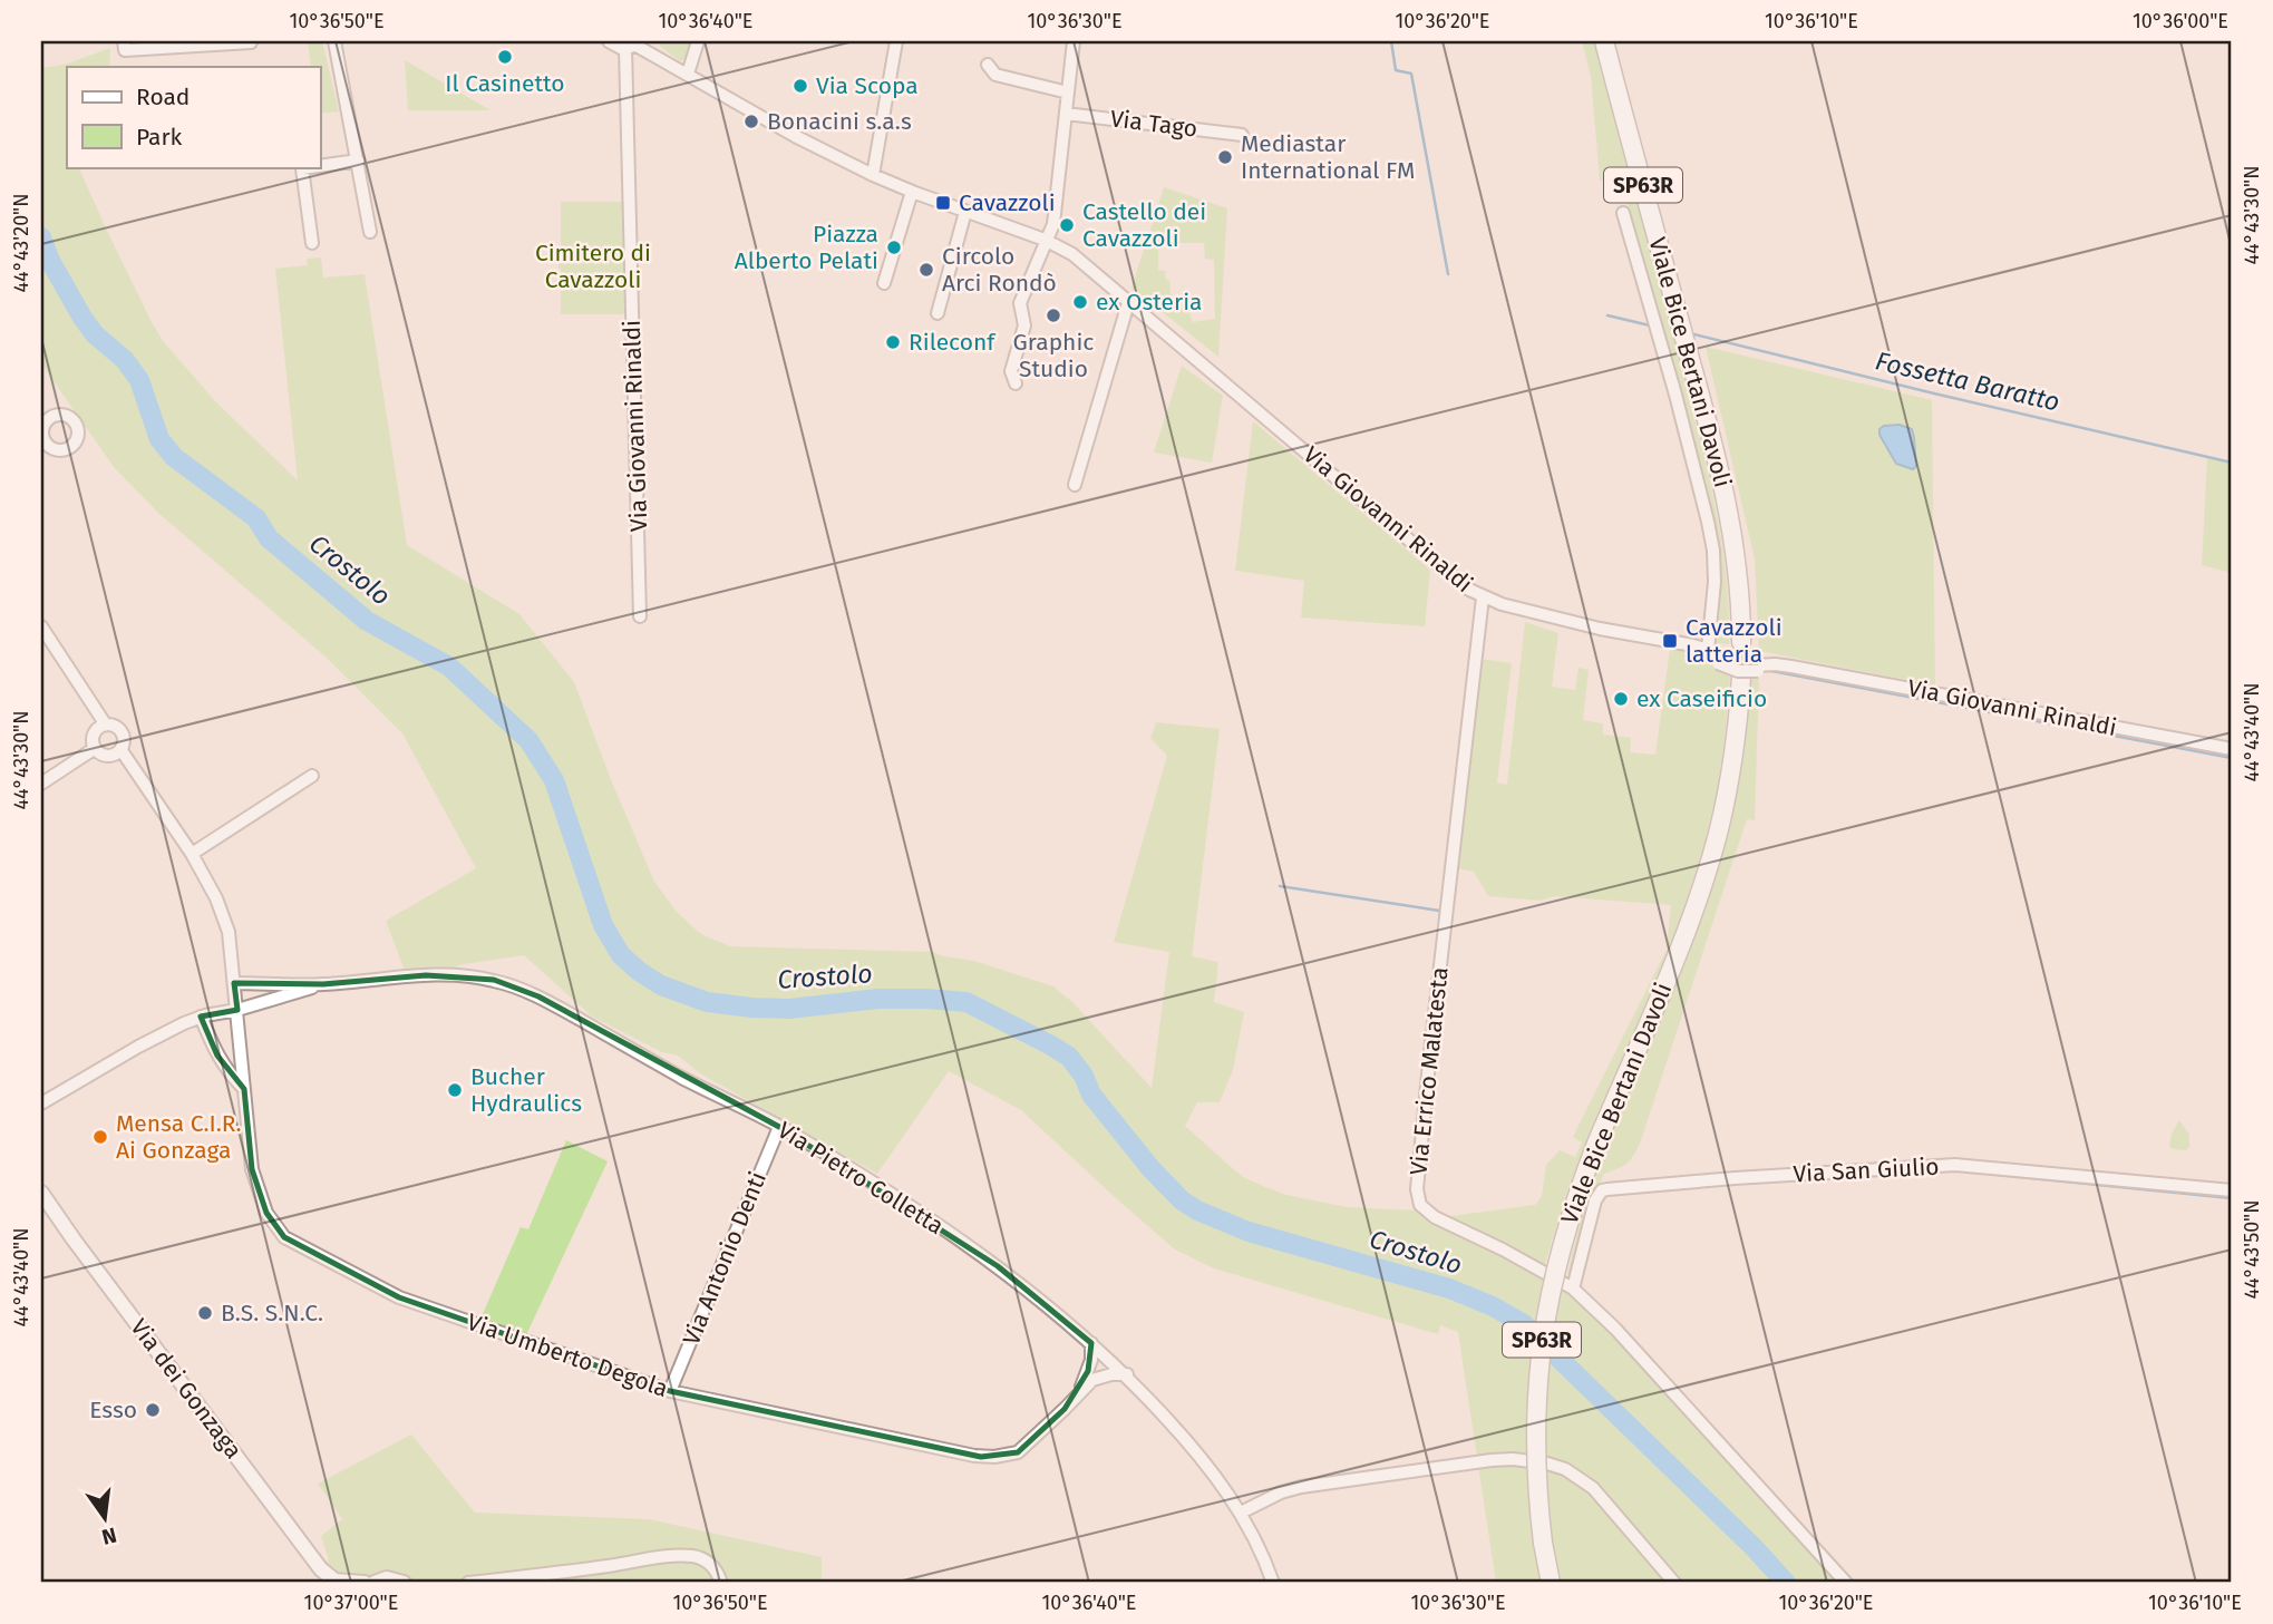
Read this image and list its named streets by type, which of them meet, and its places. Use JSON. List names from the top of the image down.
{
  "streets": {
    "highway": ["SP63R", "Viale Bice Bertani Davoli"],
    "main road": ["Via dei Gonzaga"],
    "street": [
      "Via Tago",
      "Via Giovanni Rinaldi",
      "Via Errico Malatesta",
      "Via San Giulio",
      "Via Pietro Colletta",
      "Via Antonio Denti",
      "Via Umberto Degola"
    ]
  },
  "crossings": [
    ["Viale Bice Bertani Davoli", "Via Giovanni Rinaldi"],
    ["Via Giovanni Rinaldi", "Via Errico Malatesta"],
    ["Via Errico Malatesta", "Via San Giulio"],
    ["Via Pietro Colletta", "Via Antonio Denti"],
    ["Via Pietro Colletta", "Via Umberto Degola"],
    ["Via Antonio Denti", "Via Umberto Degola"]
  ],
  "water": ["Fossetta Baratto", "Crostolo"],
  "parks": ["Cimitero di Cavazzoli"],
  "places": {
    "other": [
      "Il Casinetto",
      "Via Scopa",
      "Bonacini s.a.s",
      "Mediastar International FM",
      "Castello dei Cavazzoli",
      "Piazza Alberto Pelati",
      "Circolo Arci Rondò",
      "ex Osteria",
      "Graphic Studio",
      "Rileconf",
      "ex Caseificio",
      "Bucher Hydraulics",
      "Mensa C.I.R. Ai Gonzaga",
      "B.S. S.N.C.",
      "Esso"
    ],
    "transit": ["Cavazzoli", "Cavazzoli latteria"]
  },
  "legend": ["Road", "Park"],
  "north": "bottom",
  "coordinates": [
    "10°36'50\"E",
    "10°36'40\"E",
    "10°36'30\"E",
    "10°36'20\"E",
    "10°36'10\"E",
    "10°36'00\"E",
    "44°43'30\"N",
    "44°43'20\"N",
    "44°43'40\"N",
    "44°43'50\"N",
    "10°37'00\"E"
  ]
}
